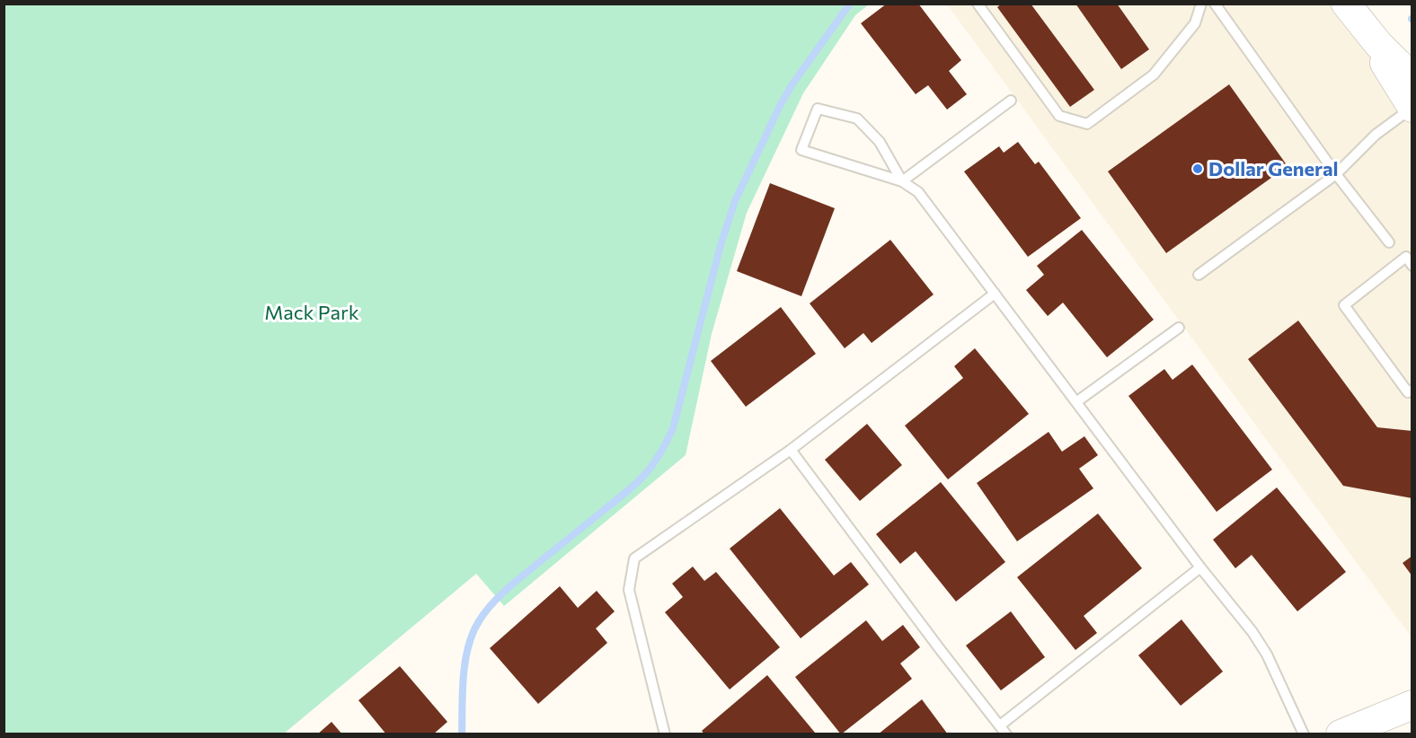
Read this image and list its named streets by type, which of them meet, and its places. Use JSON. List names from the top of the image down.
{
  "parks": ["Mack Park"],
  "places": ["Dollar General"]
}
